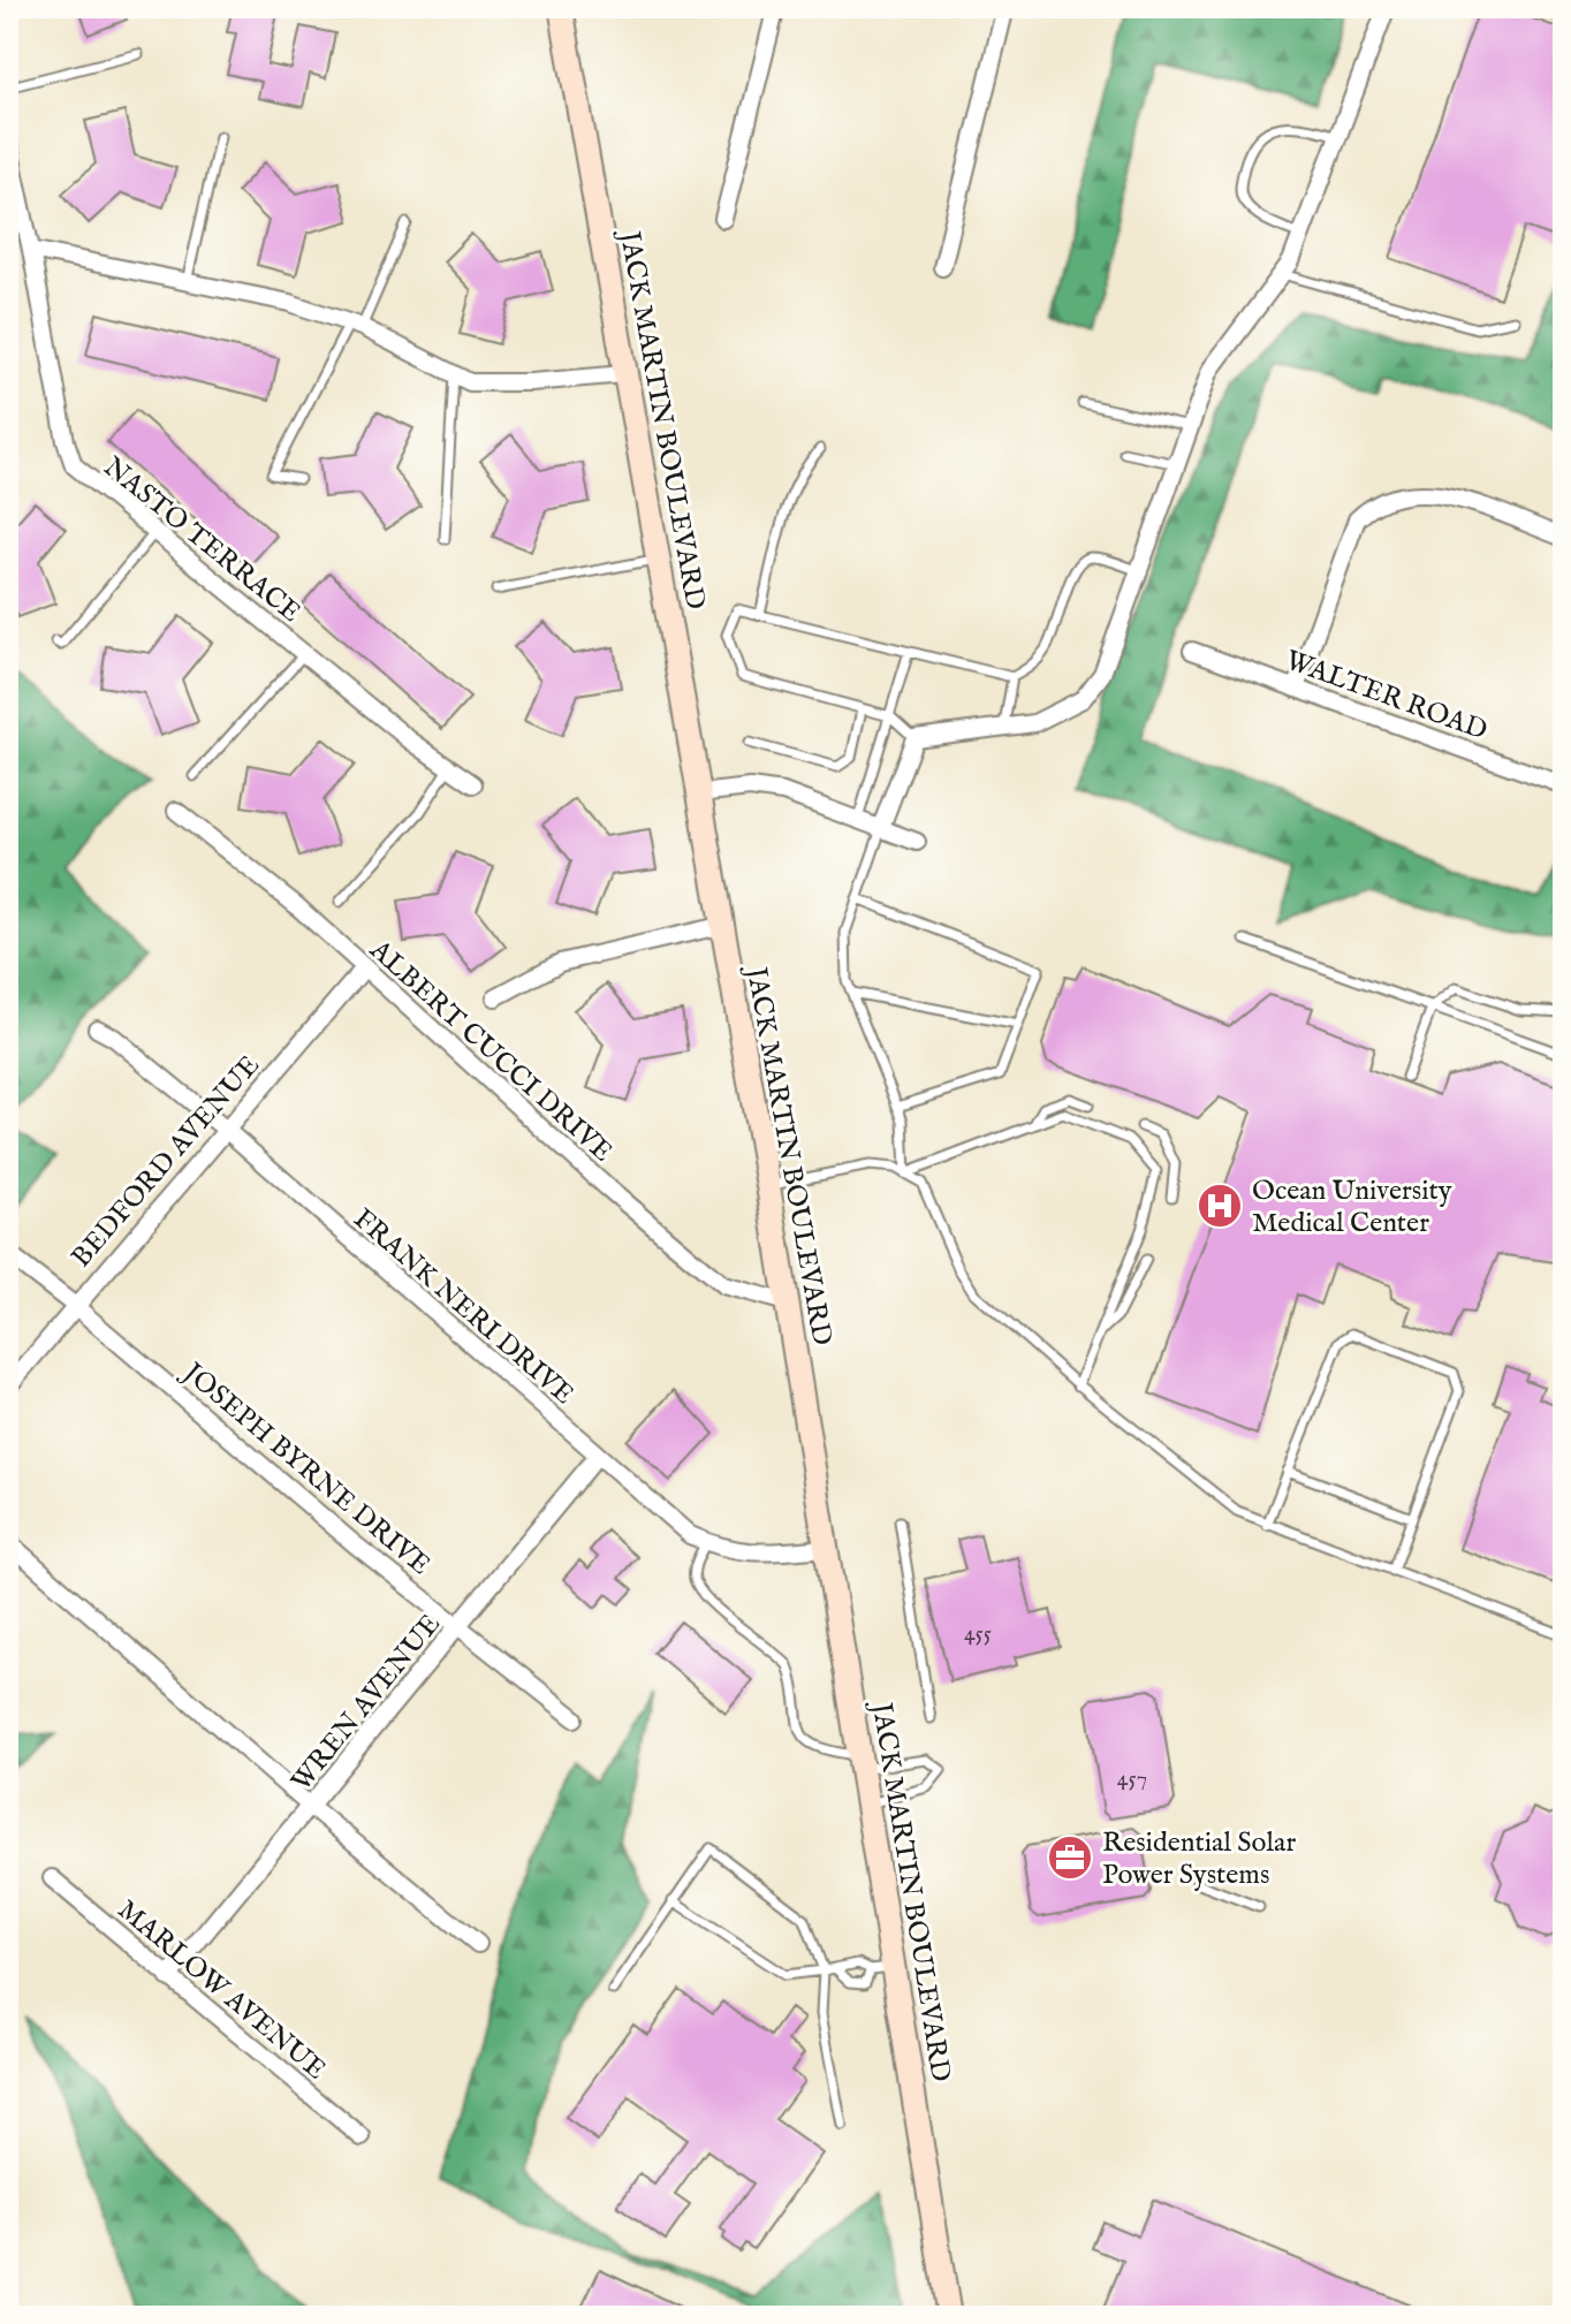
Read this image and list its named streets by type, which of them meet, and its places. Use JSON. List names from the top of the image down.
{
  "streets": {
    "street": [
      "JACK MARTIN BOULEVARD",
      "NASTO TERRACE",
      "WALTER ROAD",
      "ALBERT CUCCI DRIVE",
      "BEDFORD AVENUE",
      "FRANK NERI DRIVE",
      "JOSEPH BYRNE DRIVE",
      "WREN AVENUE",
      "MARLOW AVENUE"
    ]
  },
  "crossings": [
    ["JACK MARTIN BOULEVARD", "ALBERT CUCCI DRIVE"],
    ["JACK MARTIN BOULEVARD", "FRANK NERI DRIVE"],
    ["ALBERT CUCCI DRIVE", "BEDFORD AVENUE"],
    ["BEDFORD AVENUE", "FRANK NERI DRIVE"],
    ["BEDFORD AVENUE", "JOSEPH BYRNE DRIVE"],
    ["FRANK NERI DRIVE", "WREN AVENUE"],
    ["JOSEPH BYRNE DRIVE", "WREN AVENUE"],
    ["WREN AVENUE", "MARLOW AVENUE"]
  ],
  "places": {
    "hospital": ["Ocean University Medical Center"],
    "office": ["Residential Solar Power Systems"]
  },
  "house_numbers": ["455", "457"]
}
